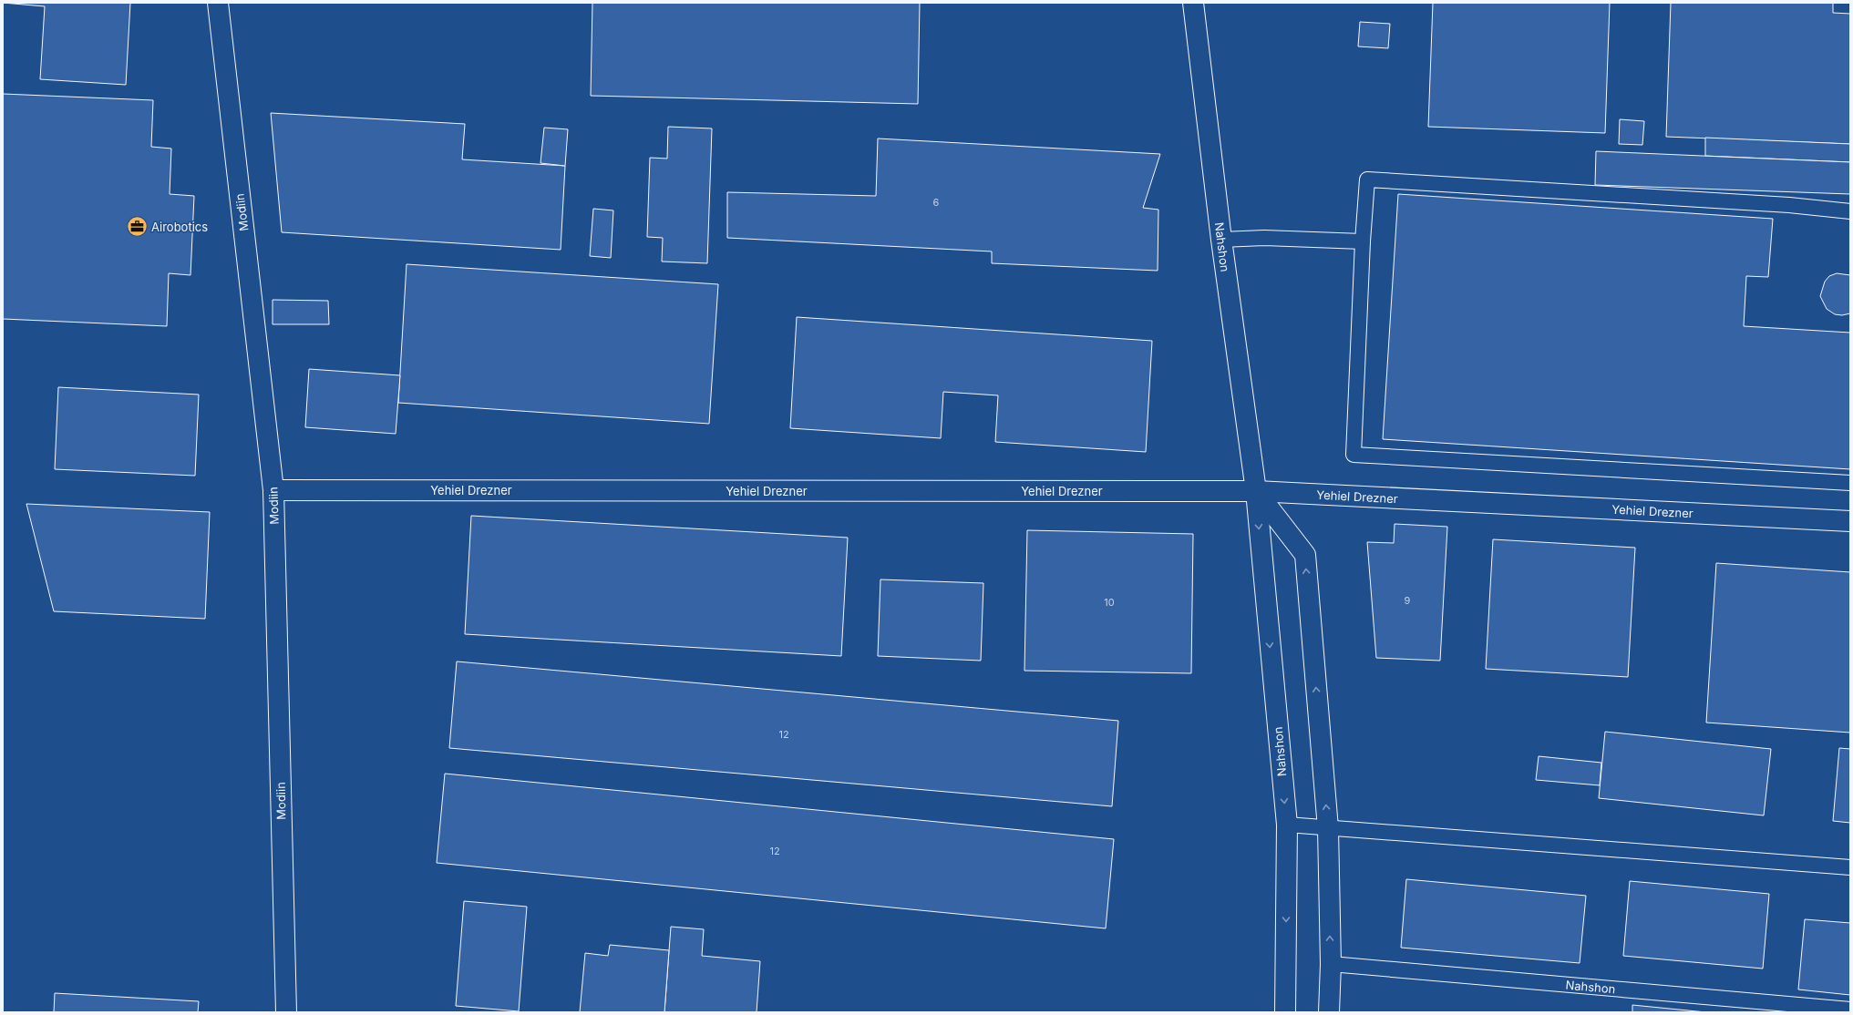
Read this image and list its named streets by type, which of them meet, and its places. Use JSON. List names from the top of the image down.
{
  "streets": {
    "street": ["Modiin", "Nahshon", "Yehiel Drezner"]
  },
  "crossings": [
    ["Modiin", "Yehiel Drezner"],
    ["Nahshon", "Yehiel Drezner"]
  ],
  "places": {
    "office": ["Airobotics"]
  },
  "house_numbers": [
    "6",
    "9",
    "10",
    "12",
    "12"
  ]
}
